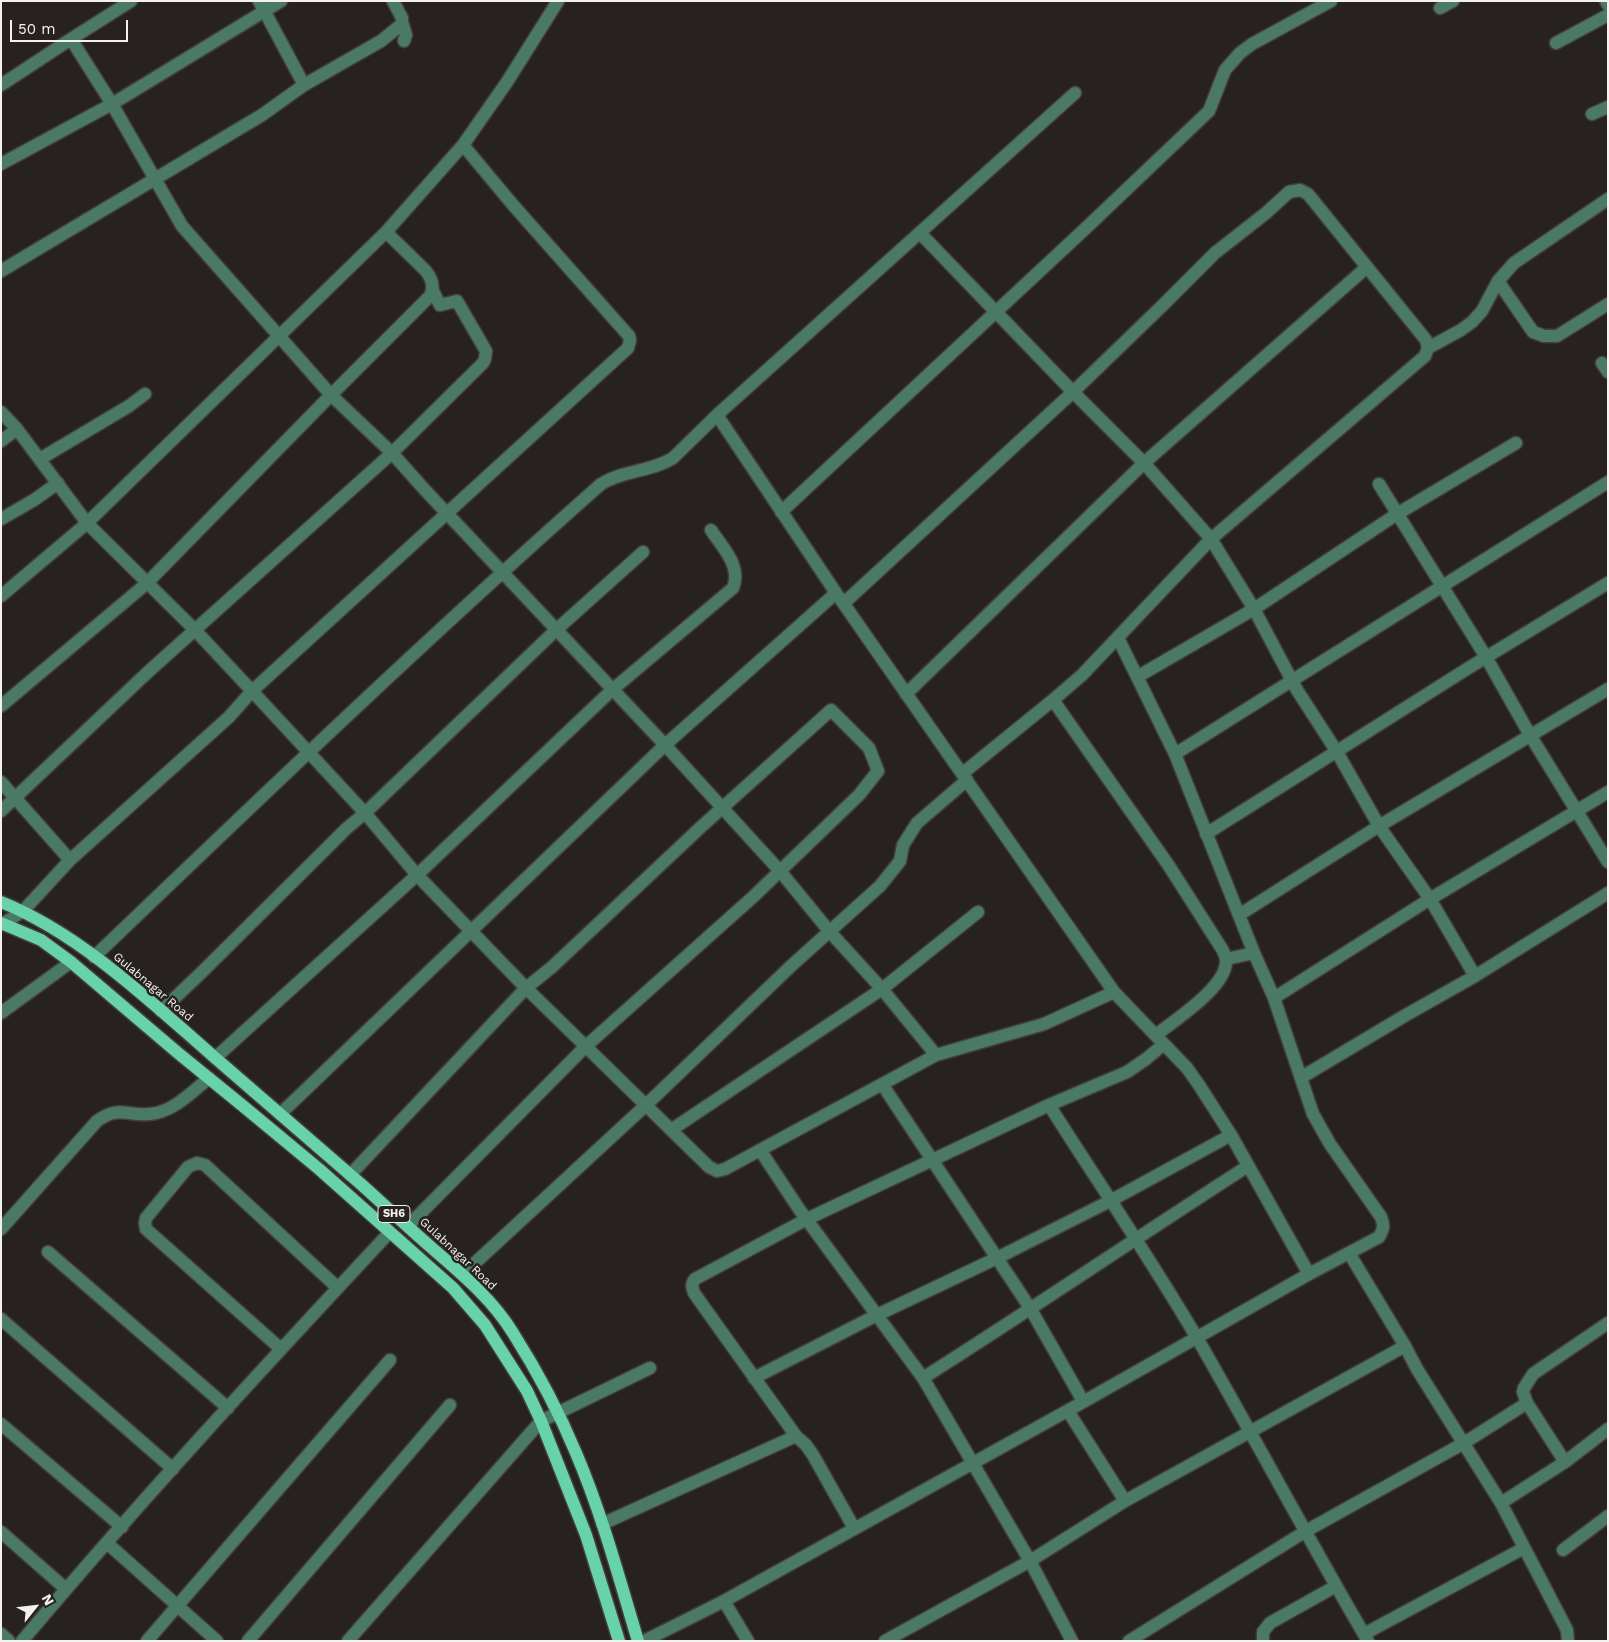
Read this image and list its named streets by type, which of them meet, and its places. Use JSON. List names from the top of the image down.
{
  "streets": {
    "main road": ["Gulabnagar Road", "SH6"]
  },
  "scale_bar": "50 m",
  "north": "top right"
}
